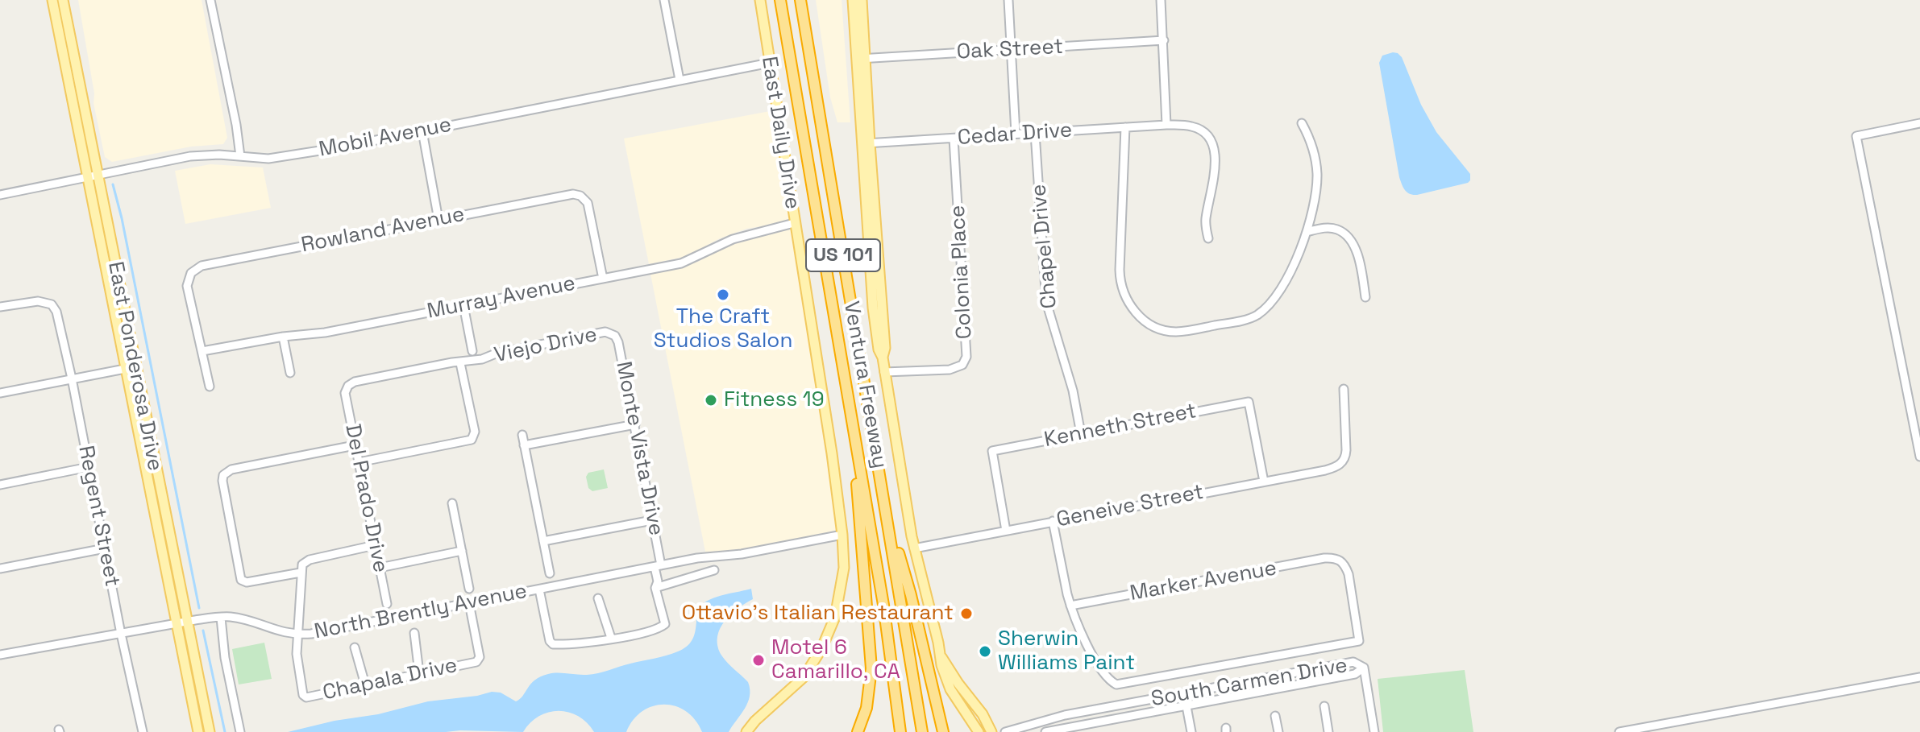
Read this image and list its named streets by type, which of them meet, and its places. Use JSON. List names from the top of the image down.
{
  "streets": {
    "highway": ["US 101", "Ventura Freeway"],
    "main road": ["East Daily Drive", "East Ponderosa Drive"],
    "street": [
      "Oak Street",
      "Cedar Drive",
      "Mobil Avenue",
      "Rowland Avenue",
      "Chapel Drive",
      "Colonia Place",
      "Murray Avenue",
      "Viejo Drive",
      "Kenneth Street",
      "Monte Vista Drive",
      "Del Prado Drive",
      "Geneive Street",
      "Regent Street",
      "Marker Avenue",
      "North Brently Avenue",
      "Chapala Drive",
      "South Carmen Drive"
    ]
  },
  "crossings": [
    ["East Daily Drive", "Mobil Avenue"],
    ["East Daily Drive", "Murray Avenue"],
    ["East Daily Drive", "North Brently Avenue"],
    ["Cedar Drive", "Chapel Drive"],
    ["Cedar Drive", "Colonia Place"],
    ["Mobil Avenue", "East Ponderosa Drive"],
    ["Rowland Avenue", "Murray Avenue"],
    ["Chapel Drive", "Kenneth Street"],
    ["Viejo Drive", "Monte Vista Drive"],
    ["Viejo Drive", "Del Prado Drive"],
    ["East Ponderosa Drive", "North Brently Avenue"],
    ["Kenneth Street", "Geneive Street"],
    ["Monte Vista Drive", "North Brently Avenue"],
    ["Regent Street", "North Brently Avenue"],
    ["North Brently Avenue", "Chapala Drive"]
  ],
  "places": [
    "The Craft Studios Salon",
    "Fitness 19",
    "Ottavio's Italian Restaurant",
    "Sherwin Williams Paint",
    "Motel 6 Camarillo, CA"
  ]
}
